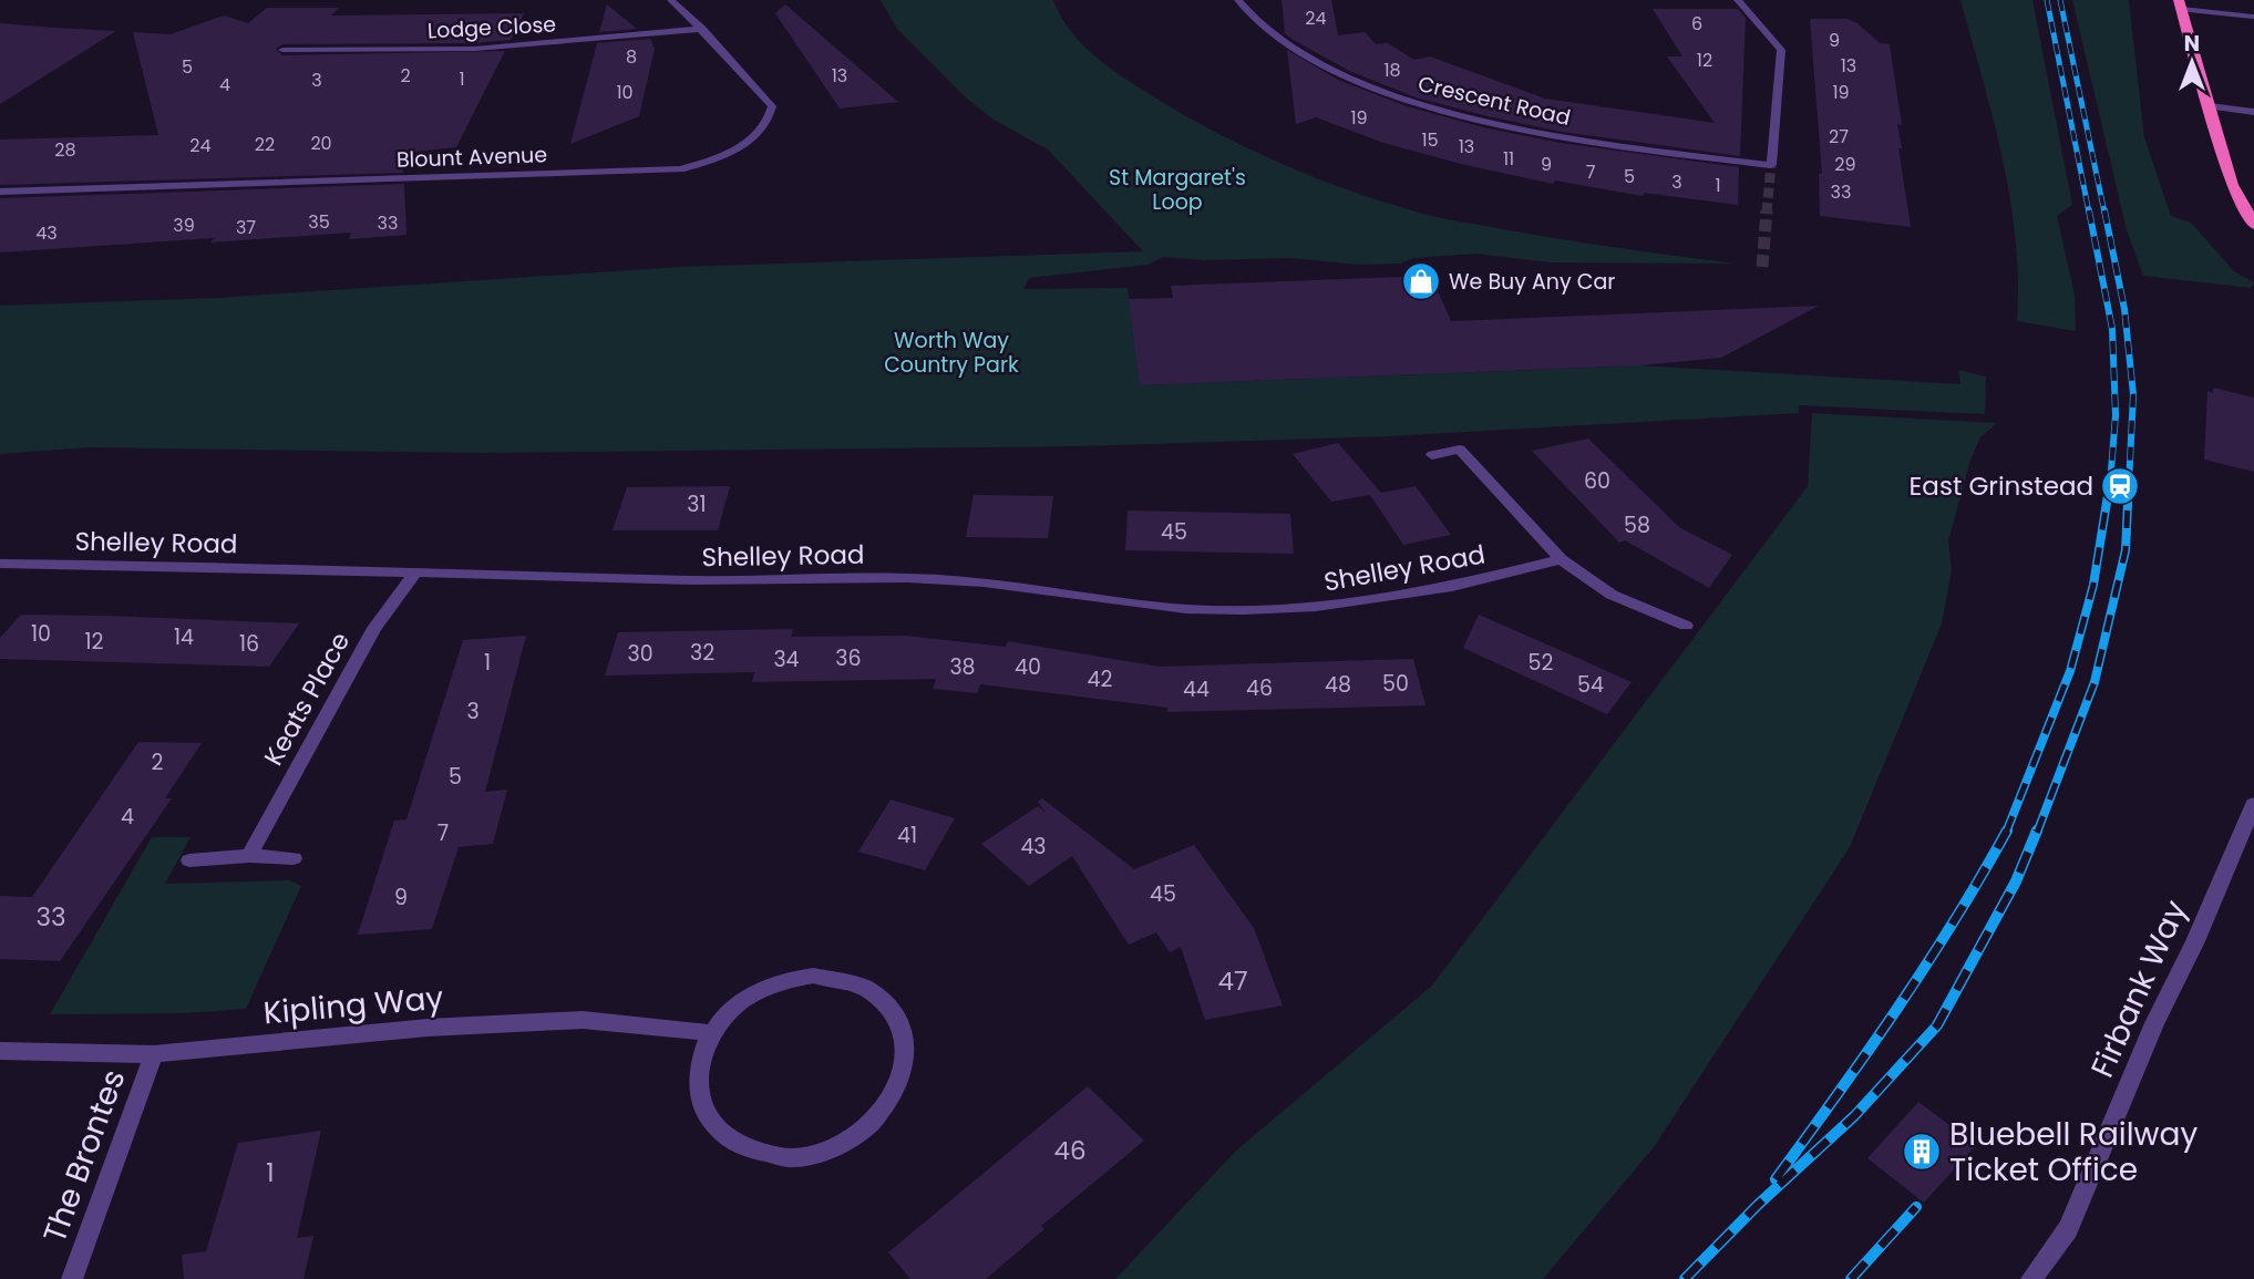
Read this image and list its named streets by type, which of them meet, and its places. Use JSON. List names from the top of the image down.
{
  "streets": {
    "street": [
      "Lodge Close",
      "Crescent Road",
      "Blount Avenue",
      "Shelley Road",
      "Keats Place",
      "Firbank Way",
      "Kipling Way",
      "The Brontes"
    ]
  },
  "crossings": [
    ["Lodge Close", "Blount Avenue"],
    ["Shelley Road", "Keats Place"],
    ["Kipling Way", "The Brontes"]
  ],
  "parks": ["St Margaret's Loop", "Worth Way Country Park"],
  "places": {
    "shop": ["We Buy Any Car"],
    "station": ["East Grinstead"],
    "building": ["Bluebell Railway Ticket Office"]
  },
  "house_numbers": [
    "24",
    "6",
    "9",
    "8",
    "12",
    "13",
    "5",
    "18",
    "2",
    "13",
    "1",
    "3",
    "4",
    "10",
    "19",
    "19",
    "27",
    "15",
    "20",
    "22",
    "24",
    "13",
    "28",
    "11",
    "9",
    "29",
    "7",
    "5",
    "3",
    "1",
    "33",
    "35",
    "33",
    "39",
    "37",
    "43",
    "60",
    "31",
    "58",
    "45",
    "10",
    "14",
    "12",
    "16",
    "32",
    "30",
    "36",
    "34",
    "1",
    "52",
    "38",
    "40",
    "42",
    "50",
    "48",
    "54",
    "46",
    "44",
    "3",
    "2",
    "5",
    "4",
    "7",
    "41",
    "43",
    "45",
    "9",
    "33",
    "47",
    "46",
    "1"
  ],
  "north": "top"
}
